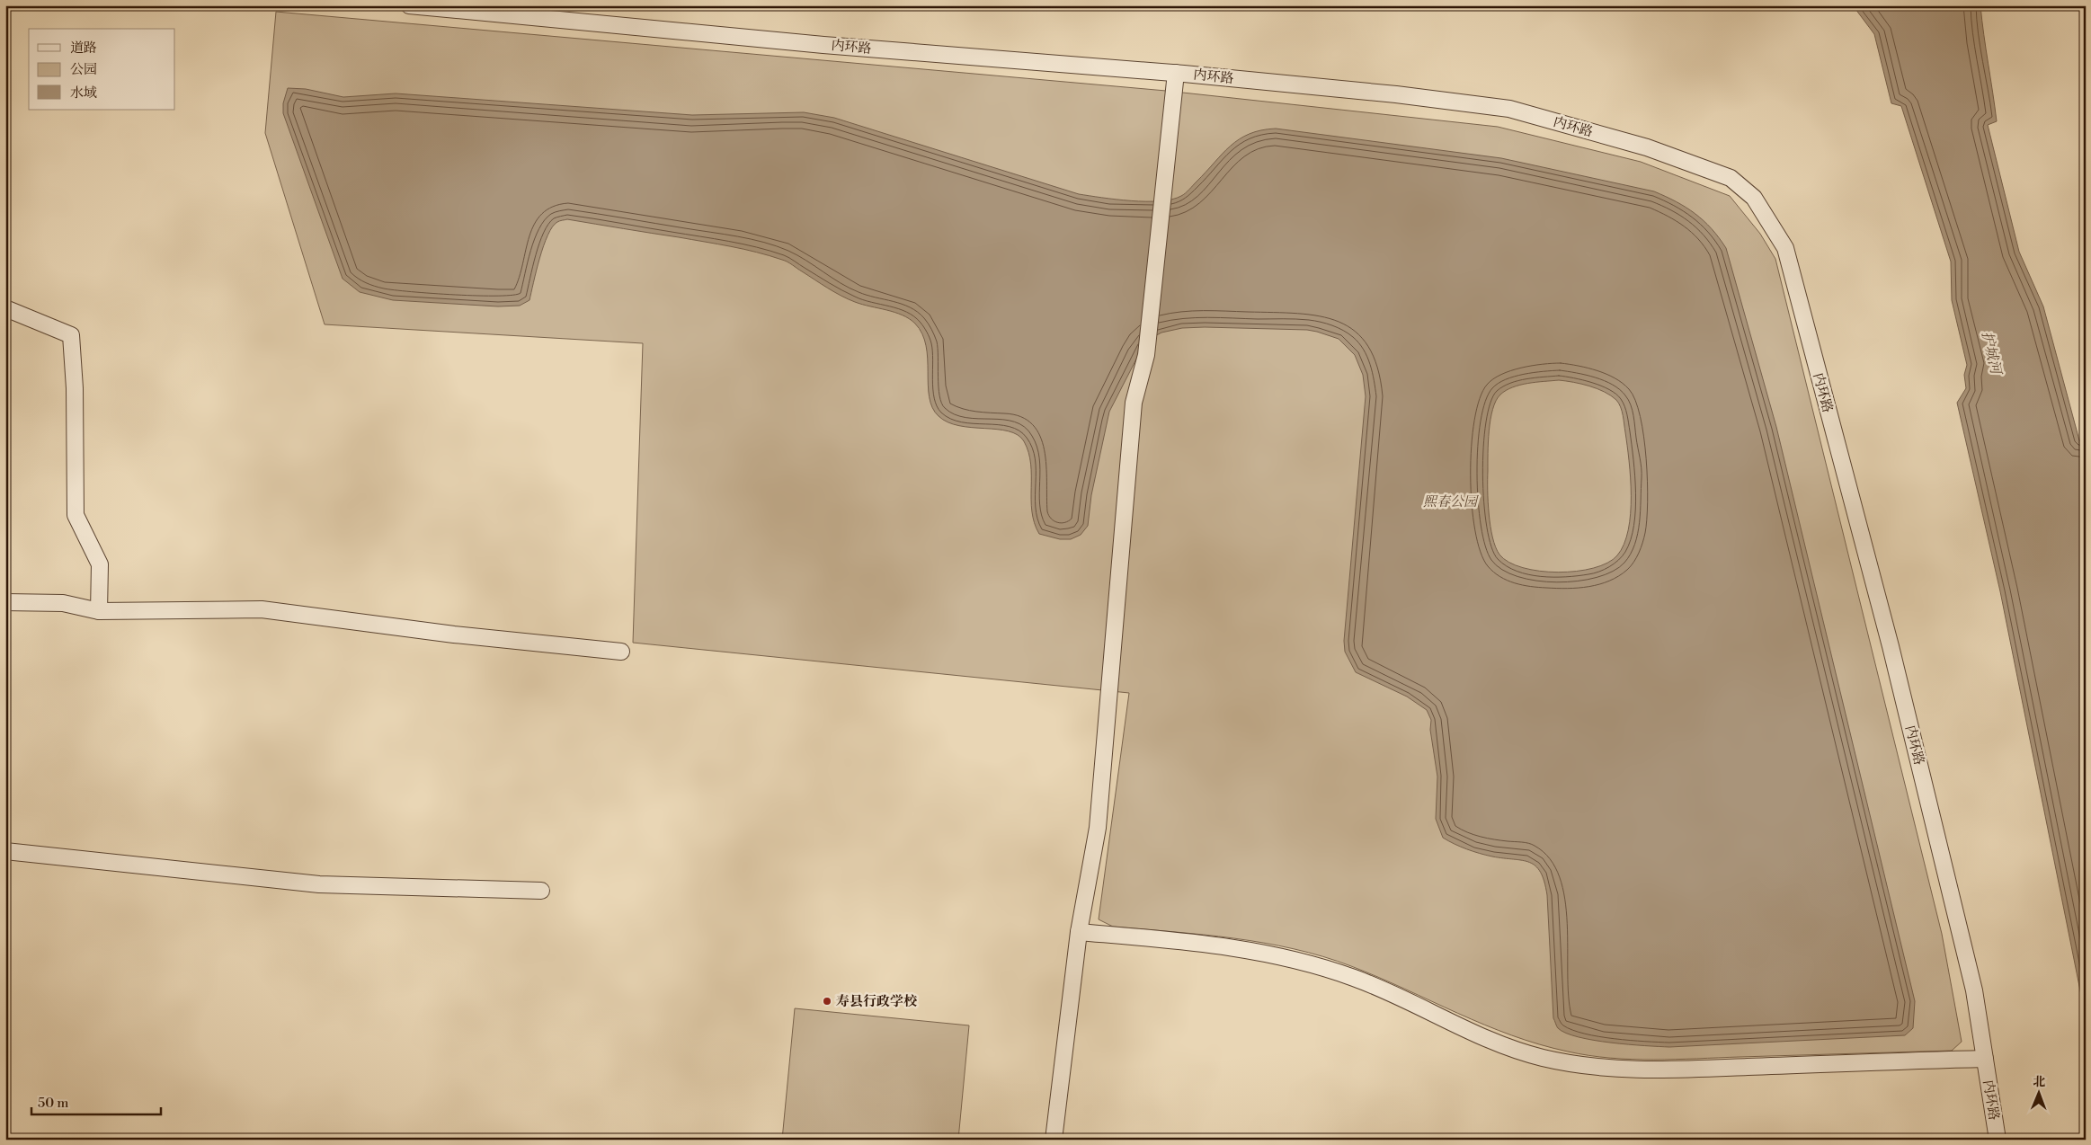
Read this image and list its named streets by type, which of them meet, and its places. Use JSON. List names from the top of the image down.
{
  "streets": {
    "street": ["内环路"]
  },
  "water": ["护城河"],
  "parks": ["熙春公园"],
  "places": ["寿县行政学校"],
  "legend": ["道路", "公园", "水域"],
  "scale_bar": "50 m",
  "north": "top"
}
